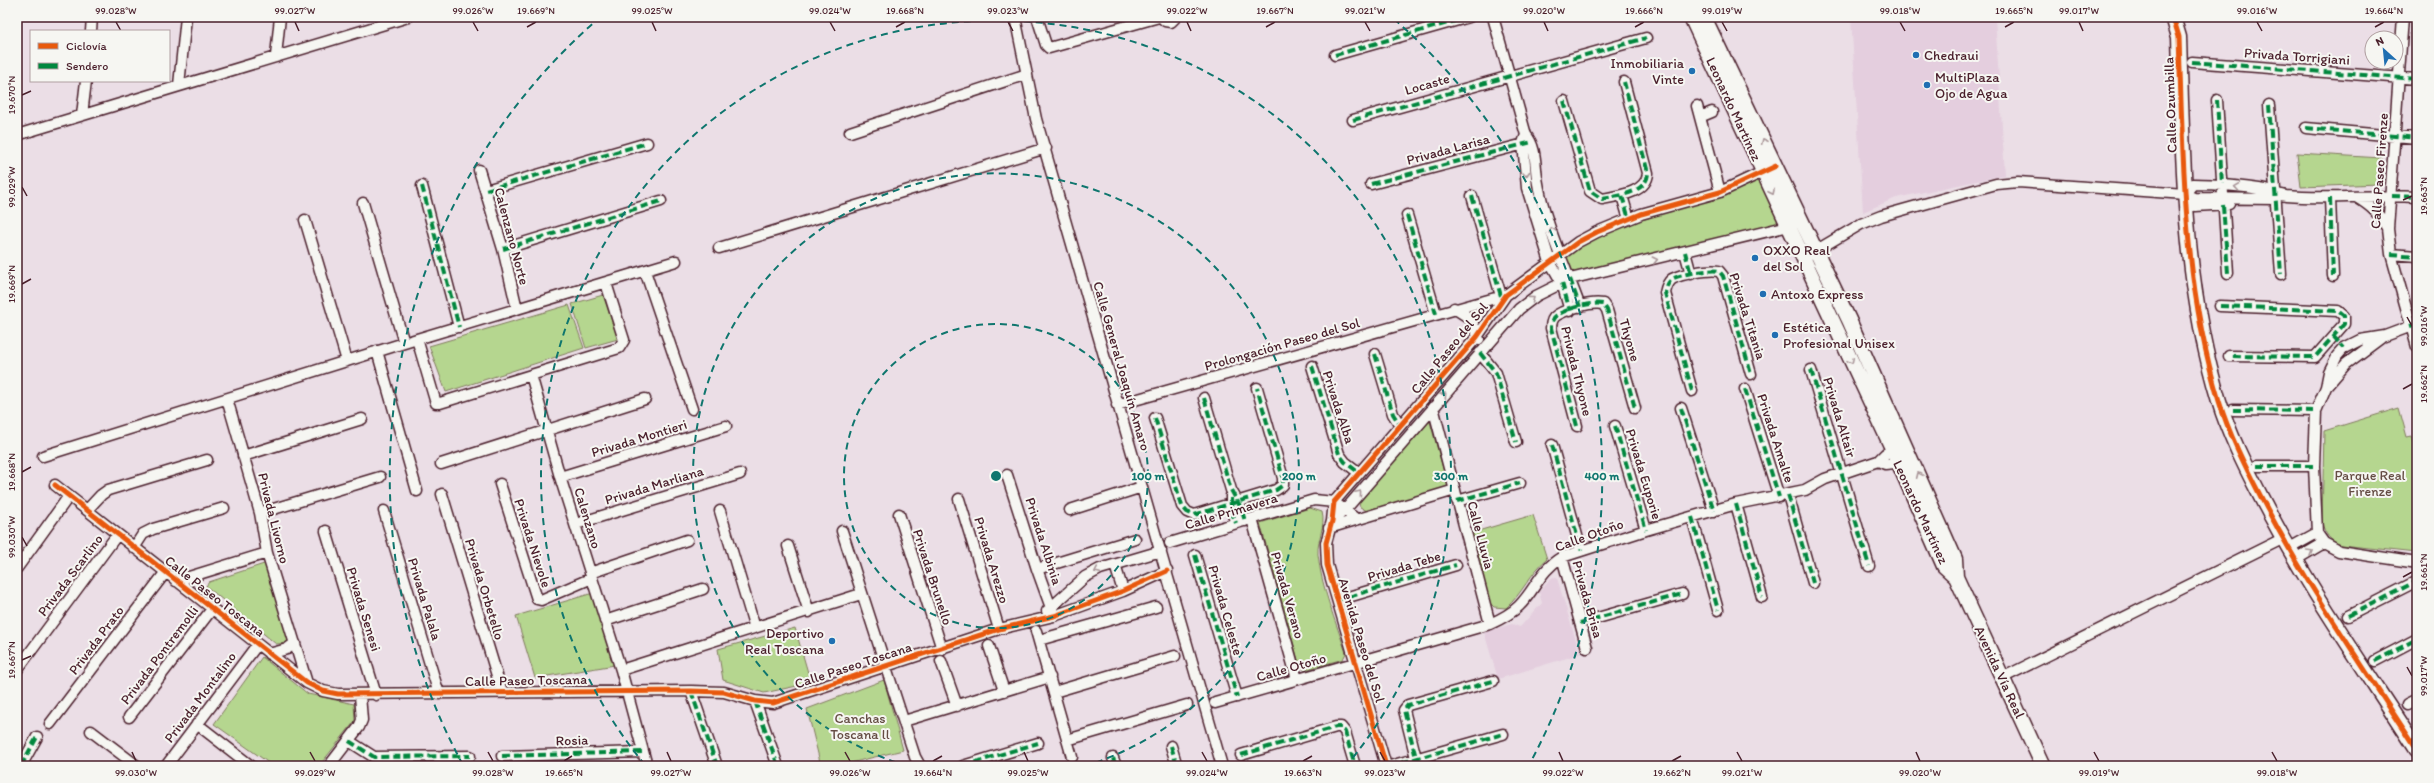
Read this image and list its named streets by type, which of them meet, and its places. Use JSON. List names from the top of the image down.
{
  "streets": {
    "main road": ["Calle Ozumbilla", "Leonardo Martínez", "Avenida Vía Real"],
    "street": [
      "Privada Torrigiani",
      "Locaste",
      "Privada Larisa",
      "Calle Paseo Firenze",
      "Calenzano Norte",
      "Privada Titania",
      "Thyone",
      "Prolongación Paseo del Sol",
      "Calle Paseo del Sol",
      "Calle General Joaquín Amaro",
      "Privada Thyone",
      "Privada Alba",
      "Privada Altair",
      "Privada Montieri",
      "Privada Amalte",
      "Privada Euporie",
      "Privada Marliana",
      "Calle Primavera",
      "Privada Livorno",
      "Calenzano",
      "Calle Lluvia",
      "Calle Otoño",
      "Privada Albinia",
      "Privada Nievole",
      "Privada Arezzo",
      "Privada Tebe",
      "Privada Scarlino",
      "Privada Brunello",
      "Privada Orbetello",
      "Privada Verano",
      "Calle Paseo Toscana",
      "Privada Palala",
      "Privada Brisa",
      "Privada Senesi",
      "Privada Celeste",
      "Privada Prato",
      "Avenida Paseo del Sol",
      "Privada Pontremolli",
      "Privada Montalino",
      "Rosia"
    ]
  },
  "crossings": [
    ["Privada Torrigiani", "Calle Paseo Firenze"],
    ["Leonardo Martínez", "Calle Paseo del Sol"],
    ["Leonardo Martínez", "Calle Otoño"],
    ["Leonardo Martínez", "Avenida Vía Real"],
    ["Thyone", "Privada Thyone"],
    ["Prolongación Paseo del Sol", "Calle Paseo del Sol"],
    ["Prolongación Paseo del Sol", "Calle General Joaquín Amaro"],
    ["Calle Paseo del Sol", "Privada Thyone"],
    ["Calle Paseo del Sol", "Privada Alba"],
    ["Calle Paseo del Sol", "Calle Primavera"],
    ["Calle Paseo del Sol", "Calle Lluvia"],
    ["Calle Paseo del Sol", "Avenida Paseo del Sol"],
    ["Calle General Joaquín Amaro", "Calle Paseo Toscana"],
    ["Privada Altair", "Calle Otoño"],
    ["Privada Montieri", "Calenzano"],
    ["Privada Amalte", "Calle Otoño"],
    ["Privada Euporie", "Calle Otoño"],
    ["Privada Marliana", "Calenzano"],
    ["Calle Primavera", "Privada Verano"],
    ["Privada Livorno", "Calle Paseo Toscana"],
    ["Calenzano", "Privada Nievole"],
    ["Calenzano", "Calle Paseo Toscana"],
    ["Calenzano", "Rosia"],
    ["Calle Lluvia", "Calle Otoño"],
    ["Calle Otoño", "Privada Verano"],
    ["Calle Otoño", "Privada Brisa"],
    ["Calle Otoño", "Privada Celeste"],
    ["Calle Otoño", "Avenida Paseo del Sol"],
    ["Privada Albinia", "Calle Paseo Toscana"],
    ["Privada Arezzo", "Calle Paseo Toscana"],
    ["Privada Tebe", "Avenida Paseo del Sol"],
    ["Privada Scarlino", "Calle Paseo Toscana"],
    ["Privada Brunello", "Calle Paseo Toscana"],
    ["Privada Orbetello", "Calle Paseo Toscana"],
    ["Calle Paseo Toscana", "Privada Palala"],
    ["Calle Paseo Toscana", "Privada Senesi"],
    ["Calle Paseo Toscana", "Privada Prato"],
    ["Calle Paseo Toscana", "Privada Pontremolli"],
    ["Calle Paseo Toscana", "Privada Montalino"]
  ],
  "parks": ["Parque Real Firenze", "Canchas Toscana ll"],
  "places": [
    "Chedraui",
    "Inmobiliaria Vinte",
    "MultiPlaza Ojo de Agua",
    "OXXO Real del Sol",
    "Antoxo Express",
    "Estética Profesional Unisex",
    "Deportivo Real Toscana"
  ],
  "legend": ["Ciclovía", "Sendero"],
  "north": "top left",
  "coordinates": [
    "99.028°W",
    "99.027°W",
    "99.026°W",
    "19.669°N",
    "99.025°W",
    "99.024°W",
    "19.668°N",
    "99.023°W",
    "99.022°W",
    "19.667°N",
    "99.021°W",
    "99.020°W",
    "19.666°N",
    "99.019°W",
    "99.018°W",
    "19.665°N",
    "99.017°W",
    "99.016°W",
    "19.664°N",
    "19.670°N",
    "99.029°W",
    "19.663°N",
    "19.662°N",
    "99.030°W",
    "19.661°N"
  ],
  "rings": [
    "100 m",
    "200 m",
    "300 m",
    "400 m"
  ]
}
